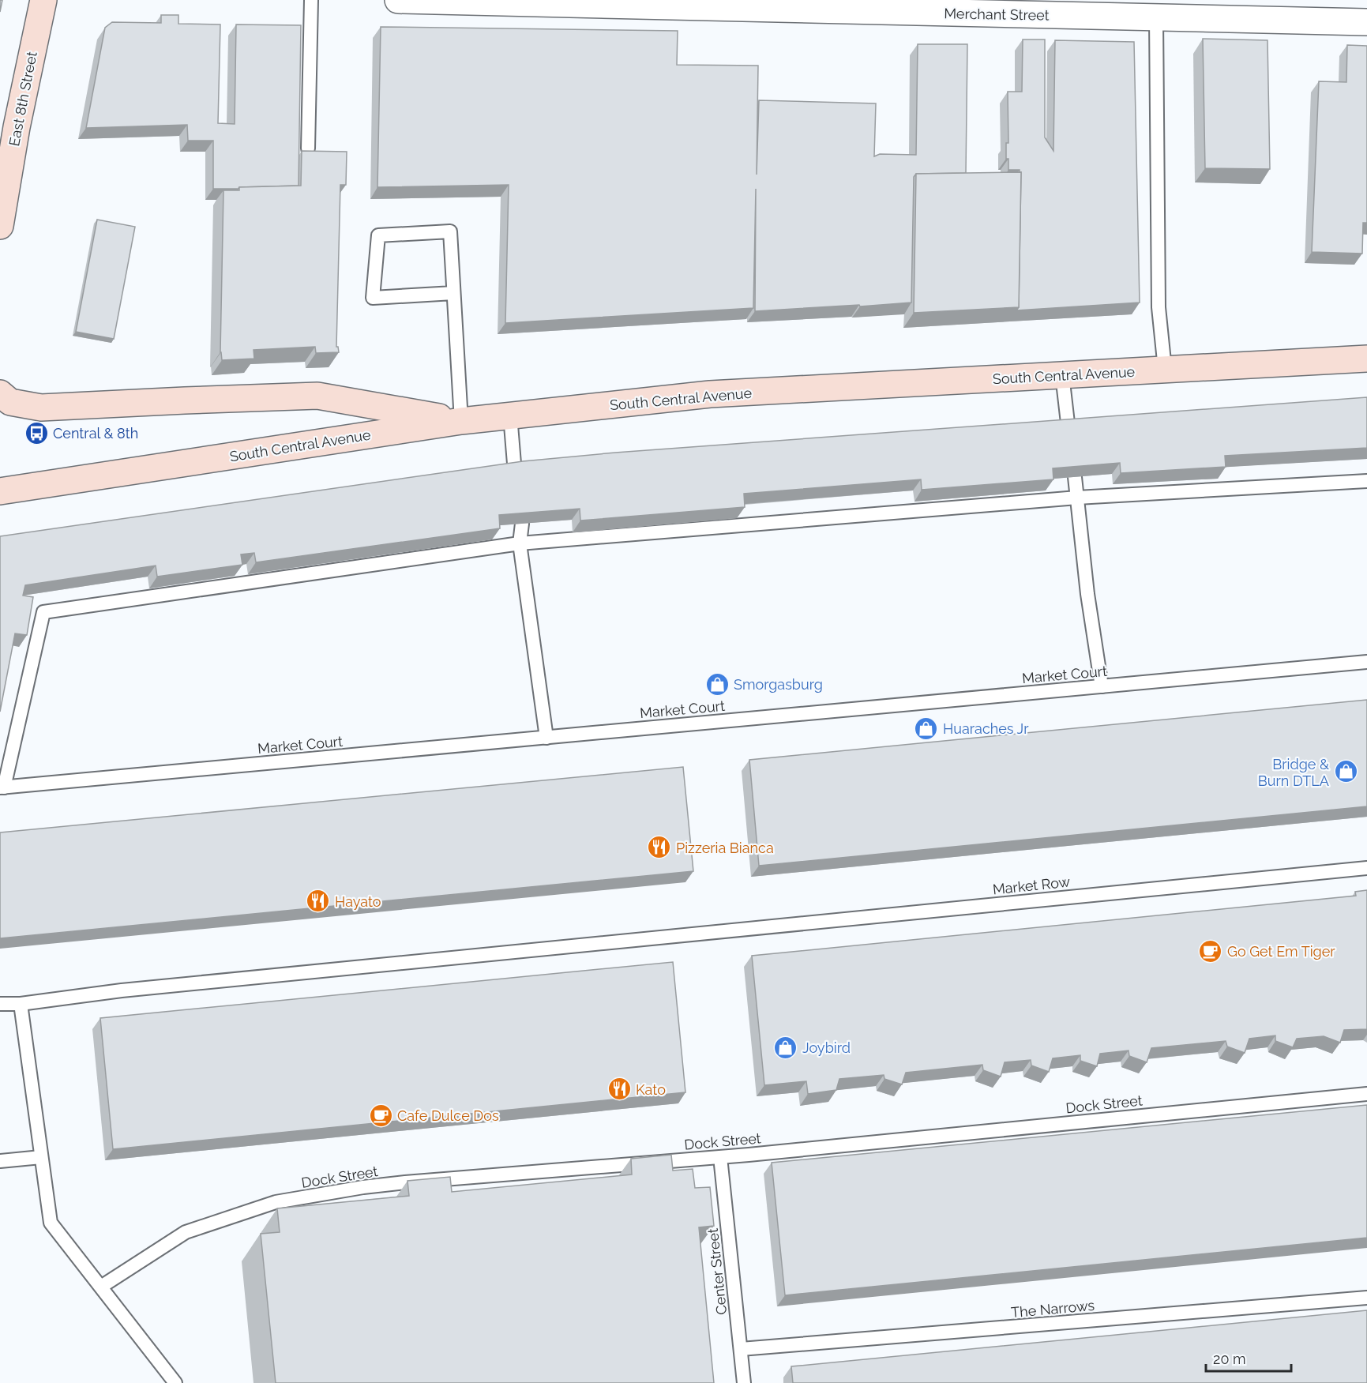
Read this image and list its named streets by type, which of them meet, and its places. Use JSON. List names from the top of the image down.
{
  "streets": {
    "main road": ["East 8th Street", "South Central Avenue"],
    "street": ["Merchant Street"],
    "lane": [
      "Market Court",
      "Market Row",
      "Dock Street",
      "Center Street",
      "The Narrows"
    ]
  },
  "crossings": [
    ["Dock Street", "Center Street"],
    ["Center Street", "The Narrows"]
  ],
  "places": {
    "bus stop": ["Central & 8th"],
    "shop": [
      "Smorgasburg",
      "Huaraches Jr",
      "Bridge & Burn DTLA",
      "Joybird"
    ],
    "restaurant": ["Pizzeria Bianca", "Hayato", "Kato"],
    "cafe": ["Go Get Em Tiger", "Cafe Dulce Dos"]
  },
  "scale_bar": "20 m"
}
